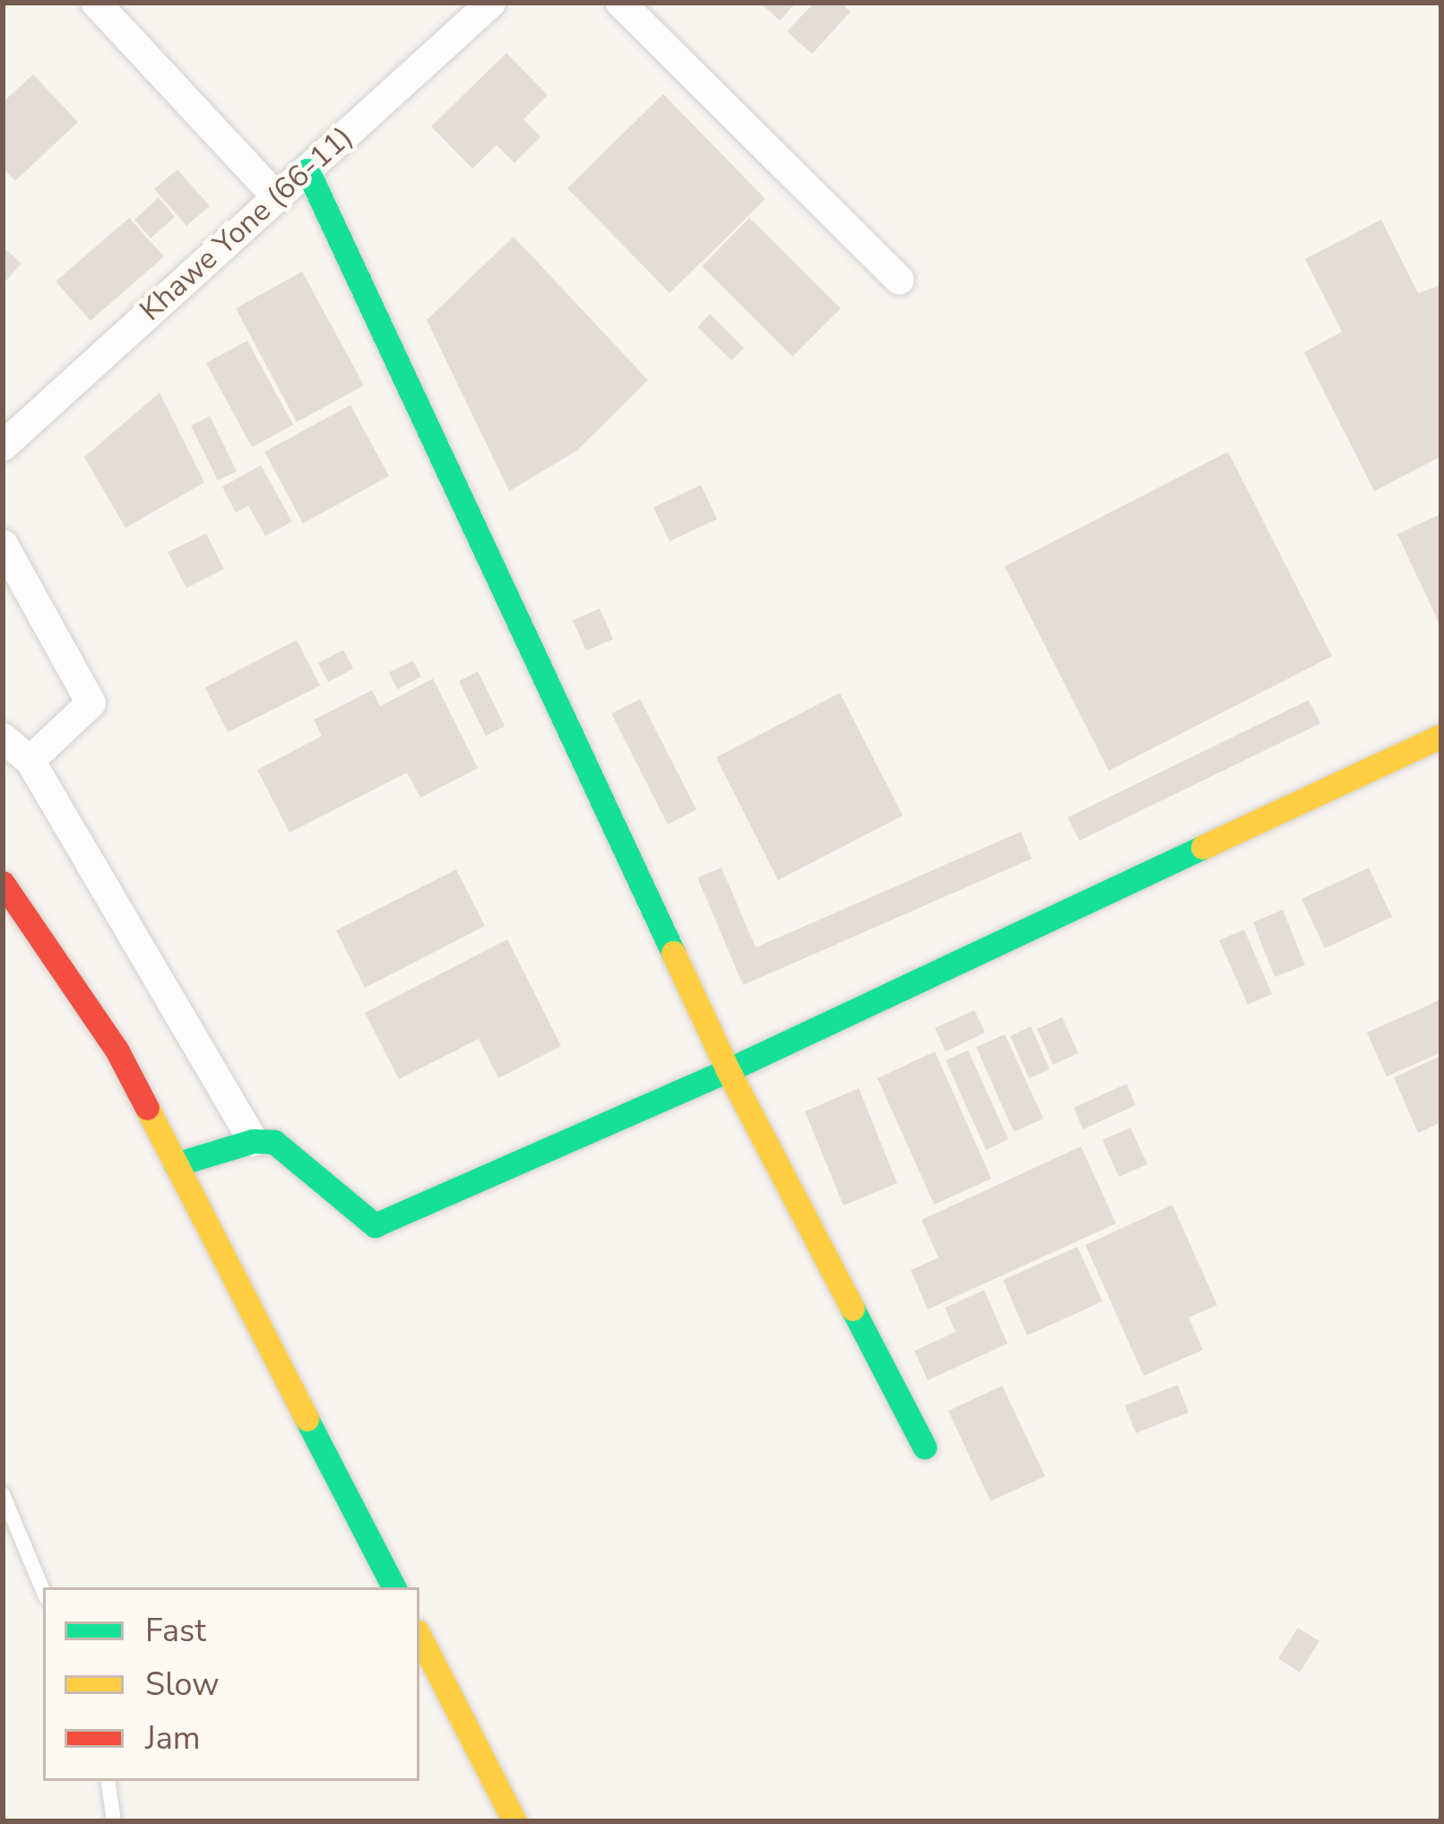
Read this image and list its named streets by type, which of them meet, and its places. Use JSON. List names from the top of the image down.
{
  "streets": {
    "street": ["Khawe Yone (66-11)"]
  },
  "legend": ["Fast", "Slow", "Jam"]
}
